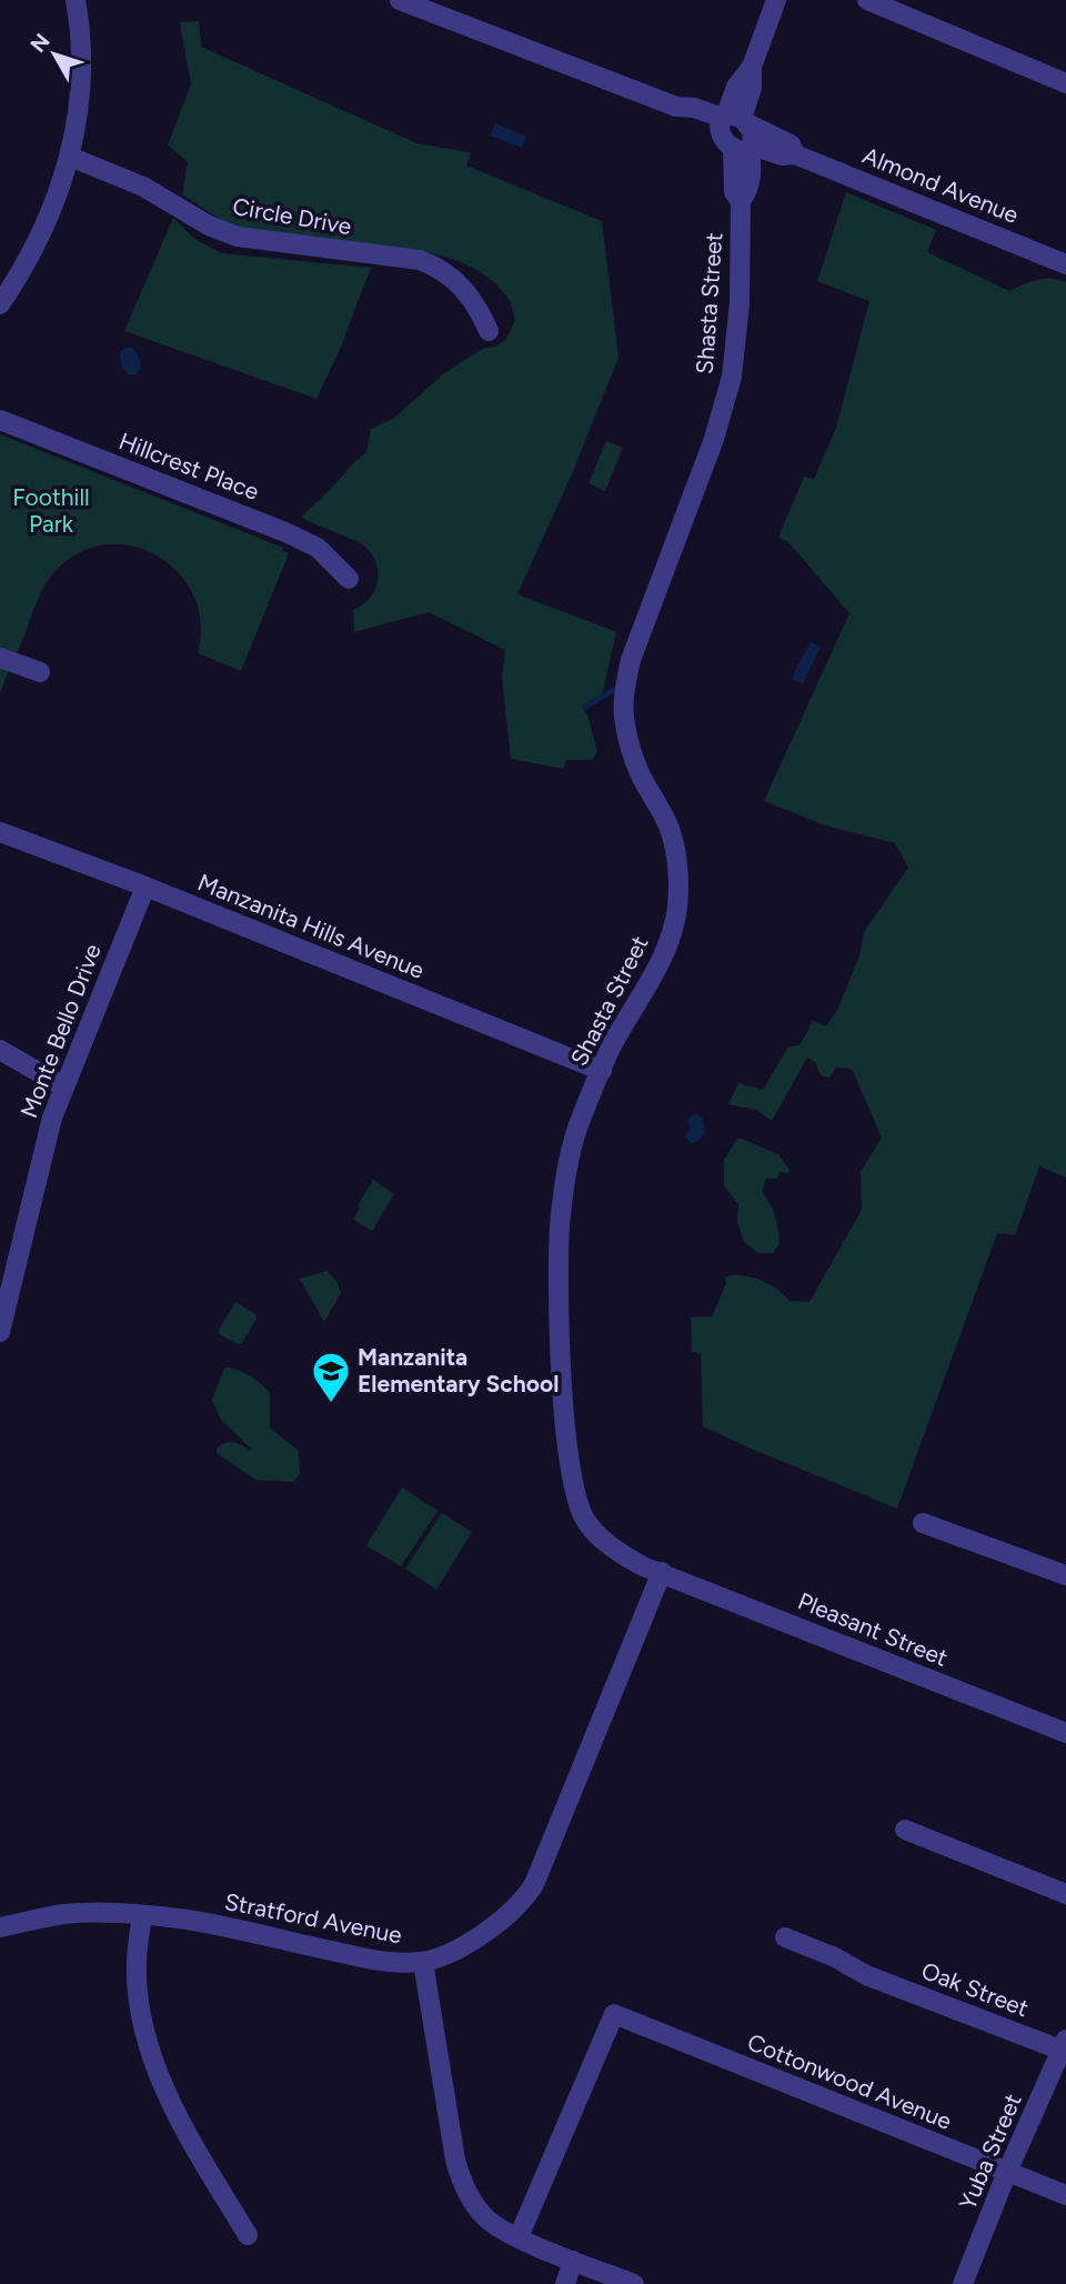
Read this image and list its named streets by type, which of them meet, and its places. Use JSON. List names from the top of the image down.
{
  "streets": {
    "street": [
      "Almond Avenue",
      "Circle Drive",
      "Shasta Street",
      "Hillcrest Place",
      "Manzanita Hills Avenue",
      "Monte Bello Drive",
      "Pleasant Street",
      "Stratford Avenue",
      "Oak Street",
      "Cottonwood Avenue",
      "Yuba Street"
    ]
  },
  "crossings": [
    ["Almond Avenue", "Shasta Street"],
    ["Shasta Street", "Manzanita Hills Avenue"],
    ["Shasta Street", "Pleasant Street"],
    ["Shasta Street", "Stratford Avenue"],
    ["Manzanita Hills Avenue", "Monte Bello Drive"],
    ["Pleasant Street", "Stratford Avenue"],
    ["Oak Street", "Yuba Street"],
    ["Cottonwood Avenue", "Yuba Street"]
  ],
  "parks": ["Foothill Park"],
  "places": {
    "school or university": ["Manzanita Elementary School"]
  },
  "north": "top left"
}
